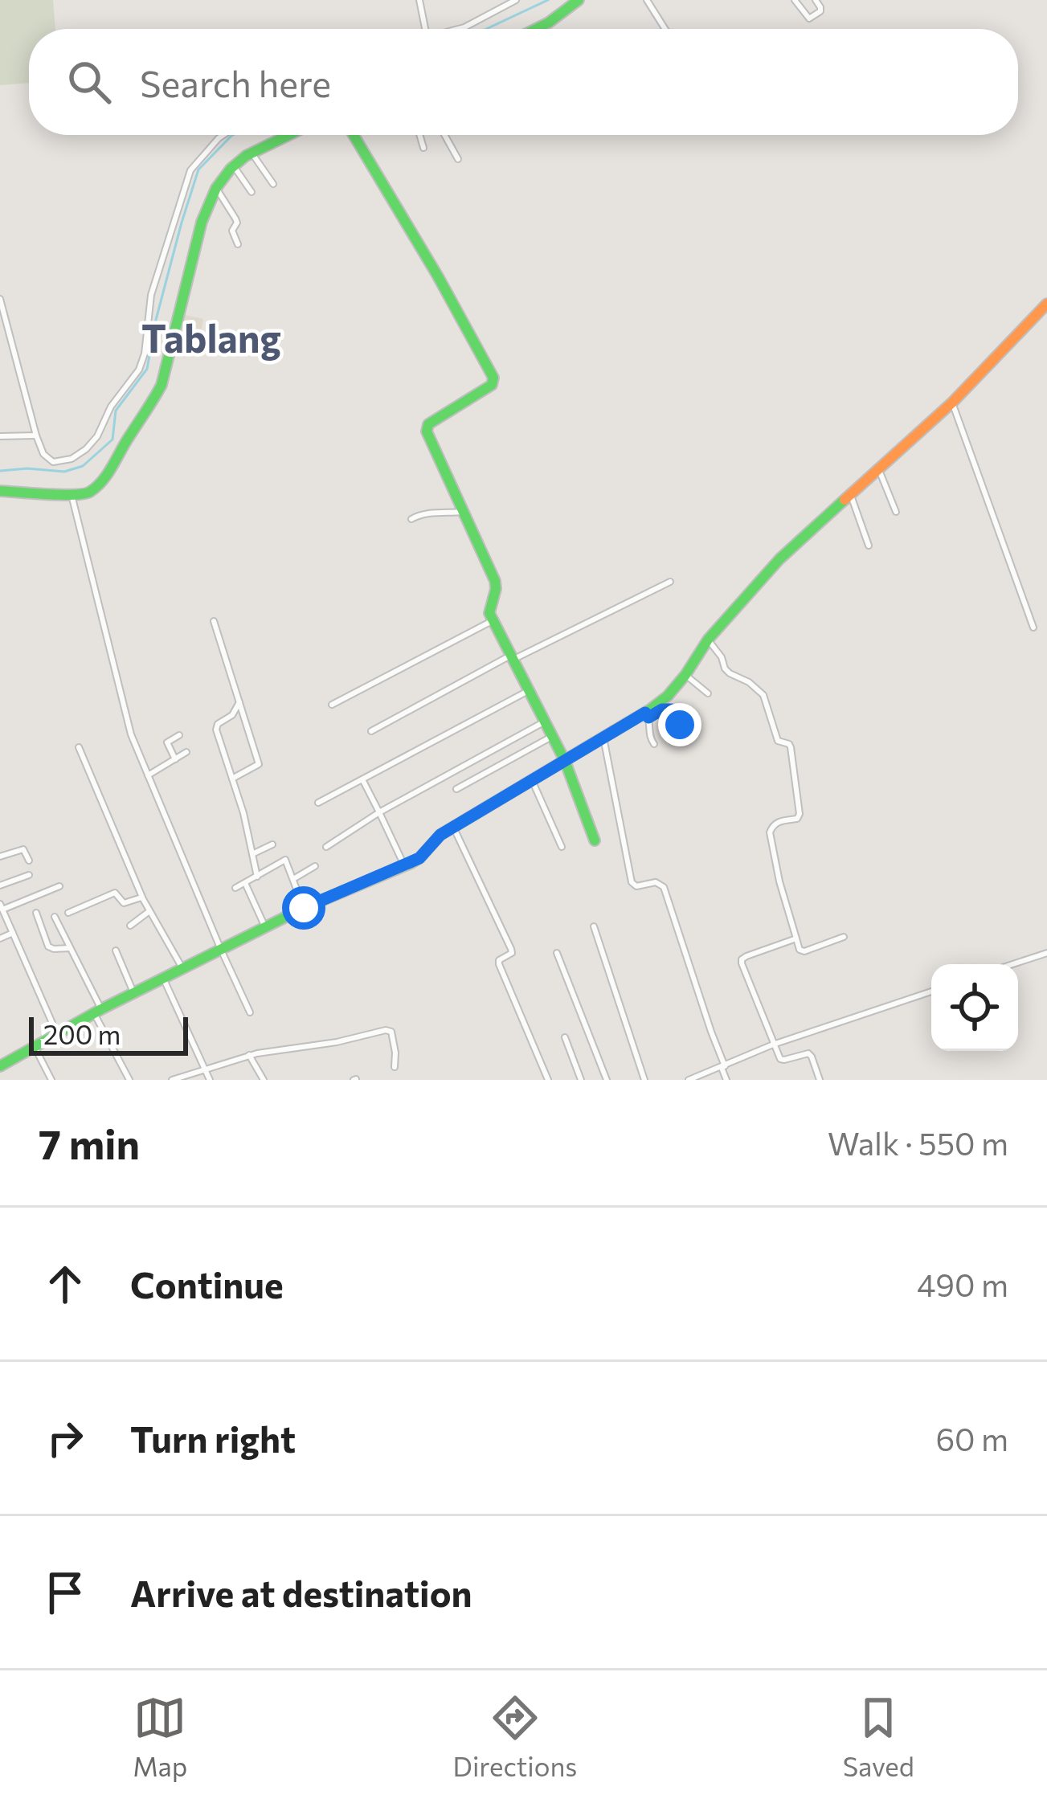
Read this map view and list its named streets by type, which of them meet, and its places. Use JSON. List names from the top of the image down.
{
  "districts": ["Tablang"],
  "scale_bar": "200 m",
  "page": {
    "search": "Search here",
    "scale": "200 m",
    "heading": ["7 min", "Walk · 550 m"],
    "list": [
      ["Continue", "490 m"],
      ["Turn right", "60 m"],
      "Arrive at destination"
    ],
    "nav": ["Map", "Directions", "Saved"]
  }
}
